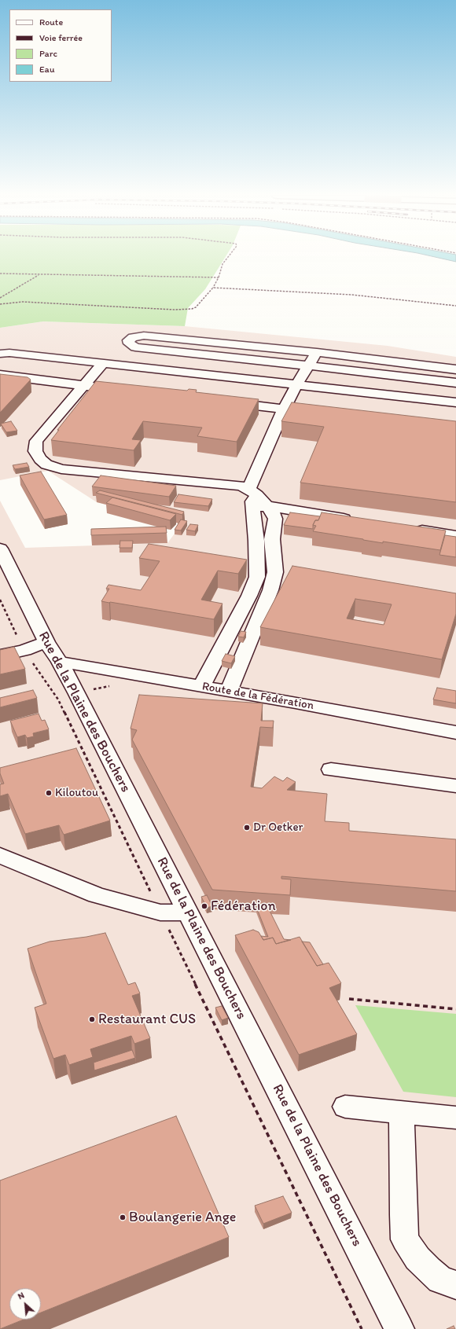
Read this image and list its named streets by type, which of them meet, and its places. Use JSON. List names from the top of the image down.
{
  "streets": {
    "street": ["Route de la Fédération", "Rue de la Plaine des Bouchers"]
  },
  "crossings": [
    ["Route de la Fédération", "Rue de la Plaine des Bouchers"]
  ],
  "places": [
    "Kiloutou",
    "Dr Oetker",
    "Fédération",
    "Restaurant CUS",
    "Boulangerie Ange"
  ],
  "legend": [
    "Route",
    "Voie ferrée",
    "Parc",
    "Eau"
  ],
  "north": "top left"
}
